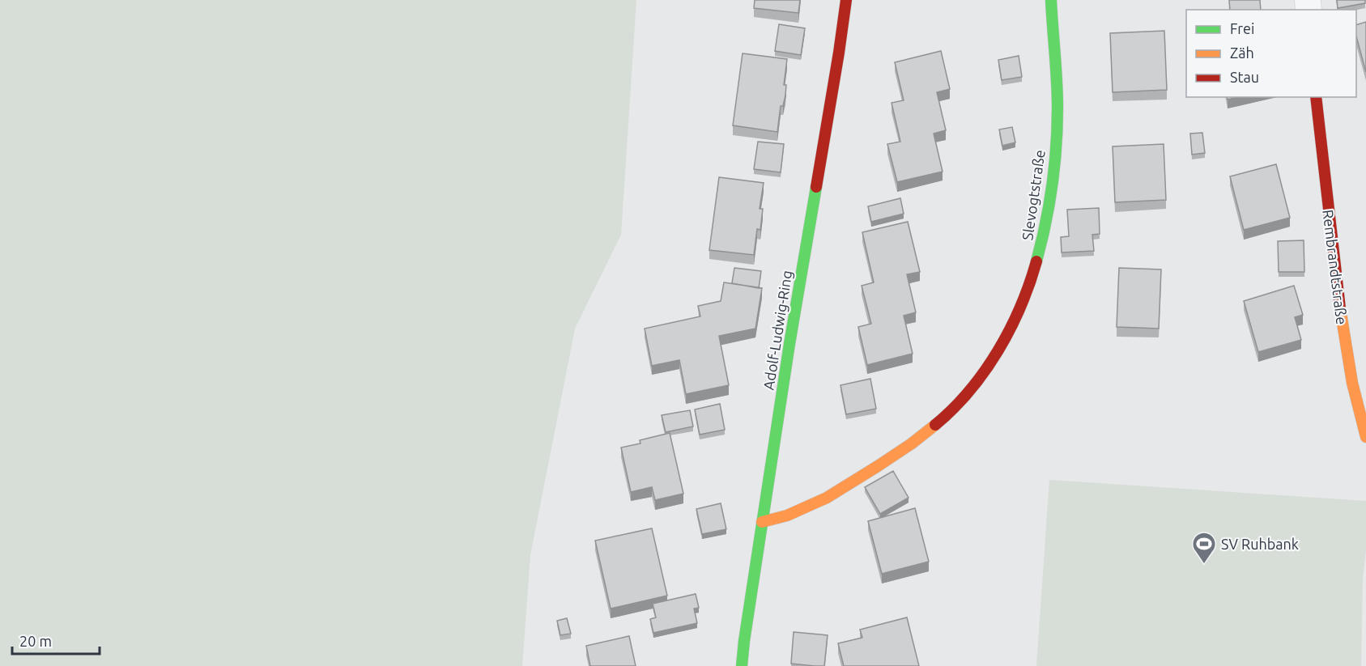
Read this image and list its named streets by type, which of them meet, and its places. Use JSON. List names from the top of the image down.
{
  "streets": {
    "street": ["Slevogtstraße", "Rembrandtstraße", "Adolf-Ludwig-Ring"]
  },
  "crossings": [
    ["Slevogtstraße", "Adolf-Ludwig-Ring"]
  ],
  "places": {
    "sports": ["SV Ruhbank"]
  },
  "legend": ["Frei", "Zäh", "Stau"],
  "scale_bar": "20 m"
}
